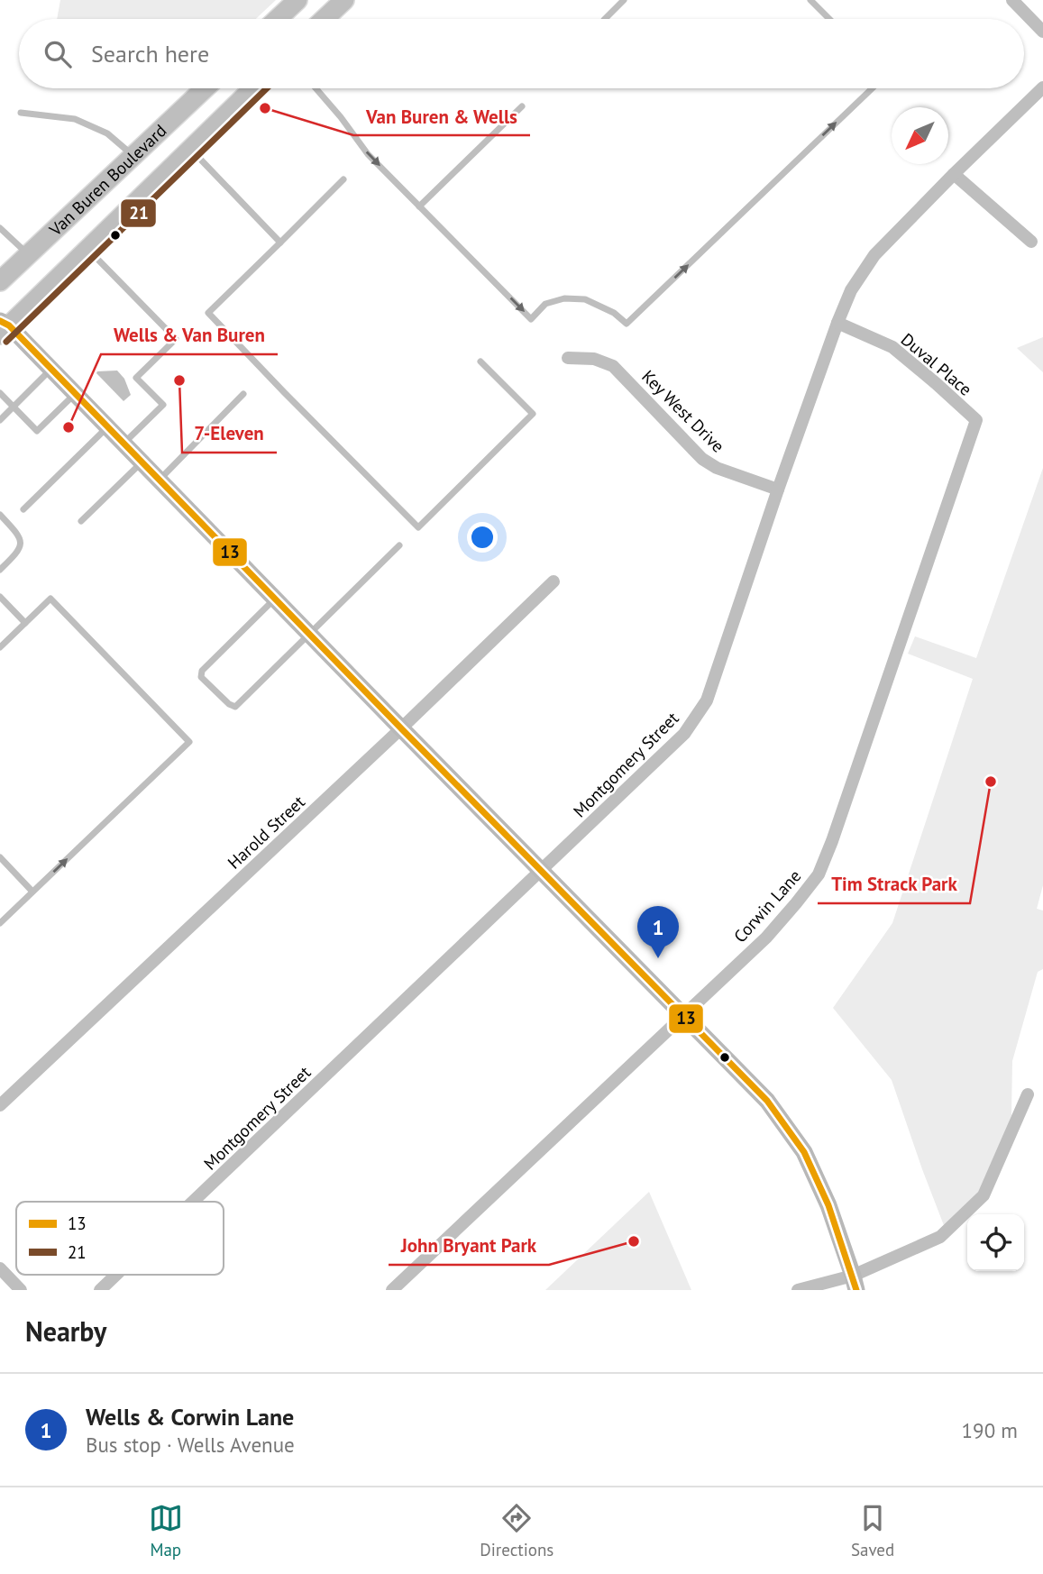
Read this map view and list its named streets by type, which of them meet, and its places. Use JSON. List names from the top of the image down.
{
  "streets": {
    "main road": ["Van Buren Boulevard"],
    "street": [
      "Duval Place",
      "Key West Drive",
      "Montgomery Street",
      "Harold Street",
      "Corwin Lane"
    ]
  },
  "crossings": [
    ["Duval Place", "Montgomery Street"],
    ["Duval Place", "Corwin Lane"],
    ["Key West Drive", "Montgomery Street"]
  ],
  "places": [
    "Van Buren & Wells",
    "7-Eleven",
    "Wells & Van Buren",
    "Tim Strack Park",
    "John Bryant Park"
  ],
  "lines": ["transit line 21", "transit line 13"],
  "legend": ["13", "21"],
  "north": "bottom left",
  "page": {
    "search": "Search here",
    "pins": "1",
    "heading": "Nearby",
    "list": [
      {
        "mark": "1",
        "name": "Wells & Corwin Lane",
        "note": "Bus stop · Wells Avenue",
        "value": "190 m"
      }
    ],
    "nav": ["Map", "Directions", "Saved"]
  }
}
